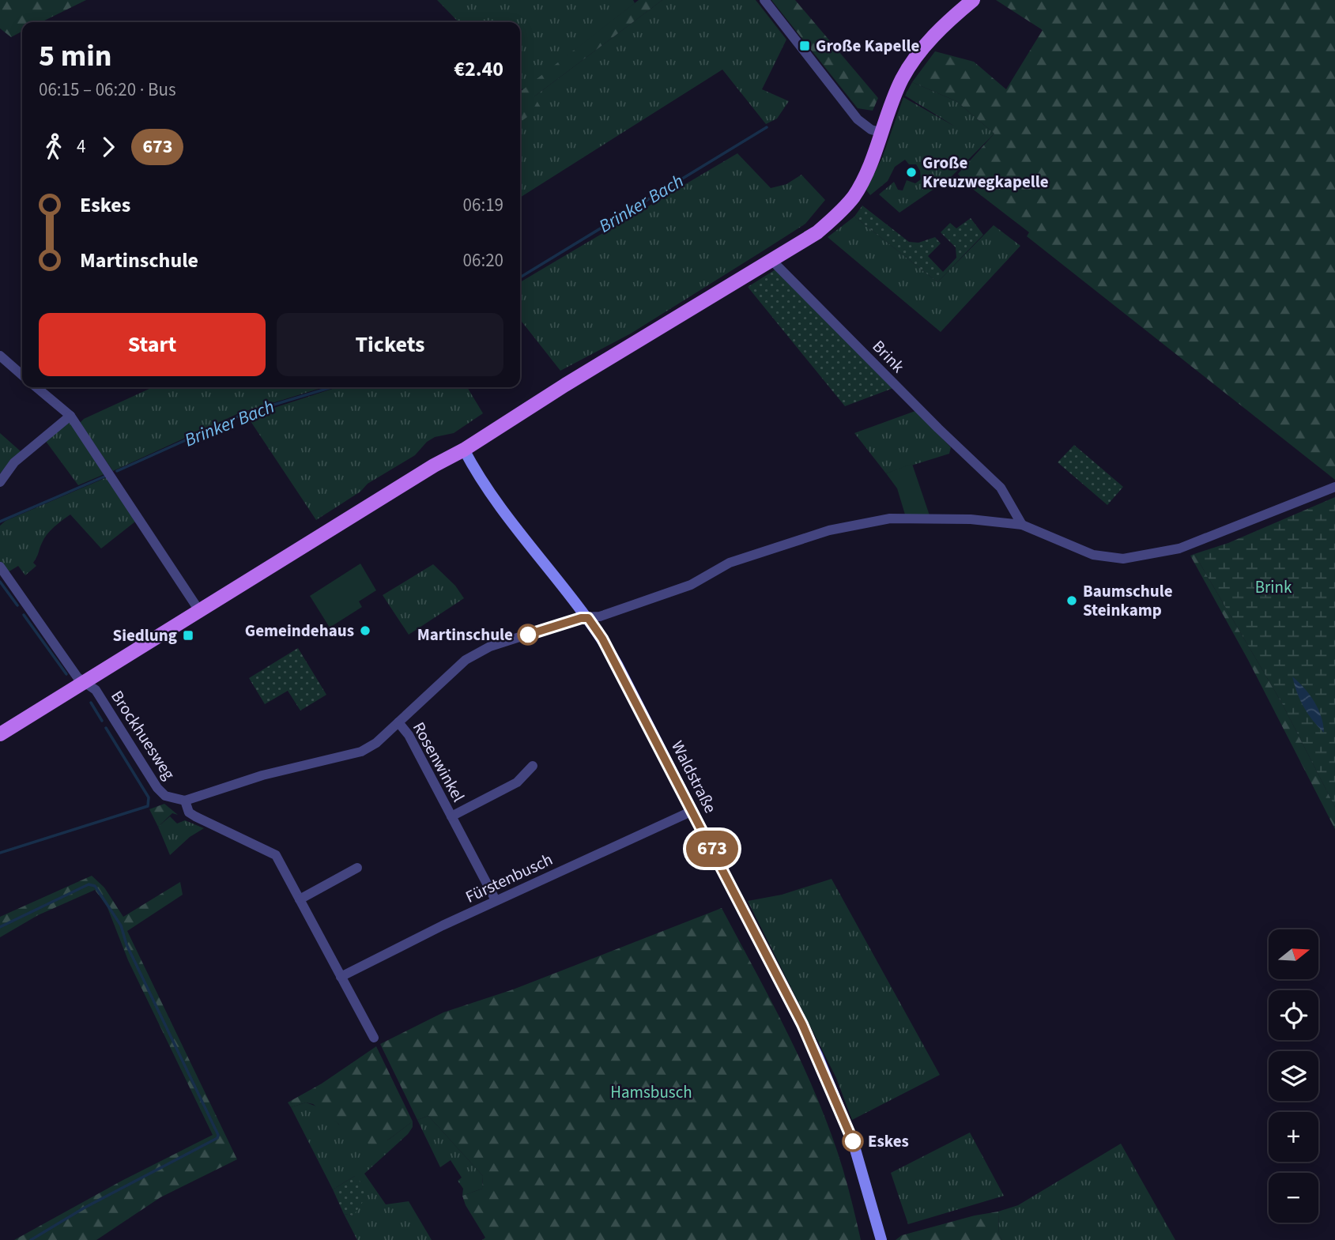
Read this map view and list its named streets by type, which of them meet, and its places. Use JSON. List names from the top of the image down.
{
  "streets": {
    "street": [
      "Brink",
      "Brockhuesweg",
      "Rosenwinkel",
      "Waldstraße",
      "Fürstenbusch"
    ]
  },
  "crossings": [
    ["Brockhuesweg", "Fürstenbusch"],
    ["Rosenwinkel", "Fürstenbusch"],
    ["Waldstraße", "Fürstenbusch"]
  ],
  "water": ["Brinker Bach"],
  "parks": ["Brink", "Hamsbusch"],
  "places": {
    "transit": ["Große Kapelle", "Siedlung"],
    "other": [
      "Große Kreuzwegkapelle",
      "Baumschule Steinkamp",
      "Gemeindehaus",
      "Martinschule",
      "Eskes"
    ]
  },
  "lines": ["bus line 673"],
  "north": "right",
  "page": {
    "on_map": "673",
    "heading": ["5 min", "06:15 – 06:20 · Bus", "€2.40"],
    "legs": ["4", "673"],
    "list": [
      {
        "name": "Eskes",
        "value": "06:19"
      },
      {
        "name": "Martinschule",
        "value": "06:20"
      }
    ],
    "buttons": ["Start", "Tickets"],
    "map_buttons": ["+", "−"]
  }
}
